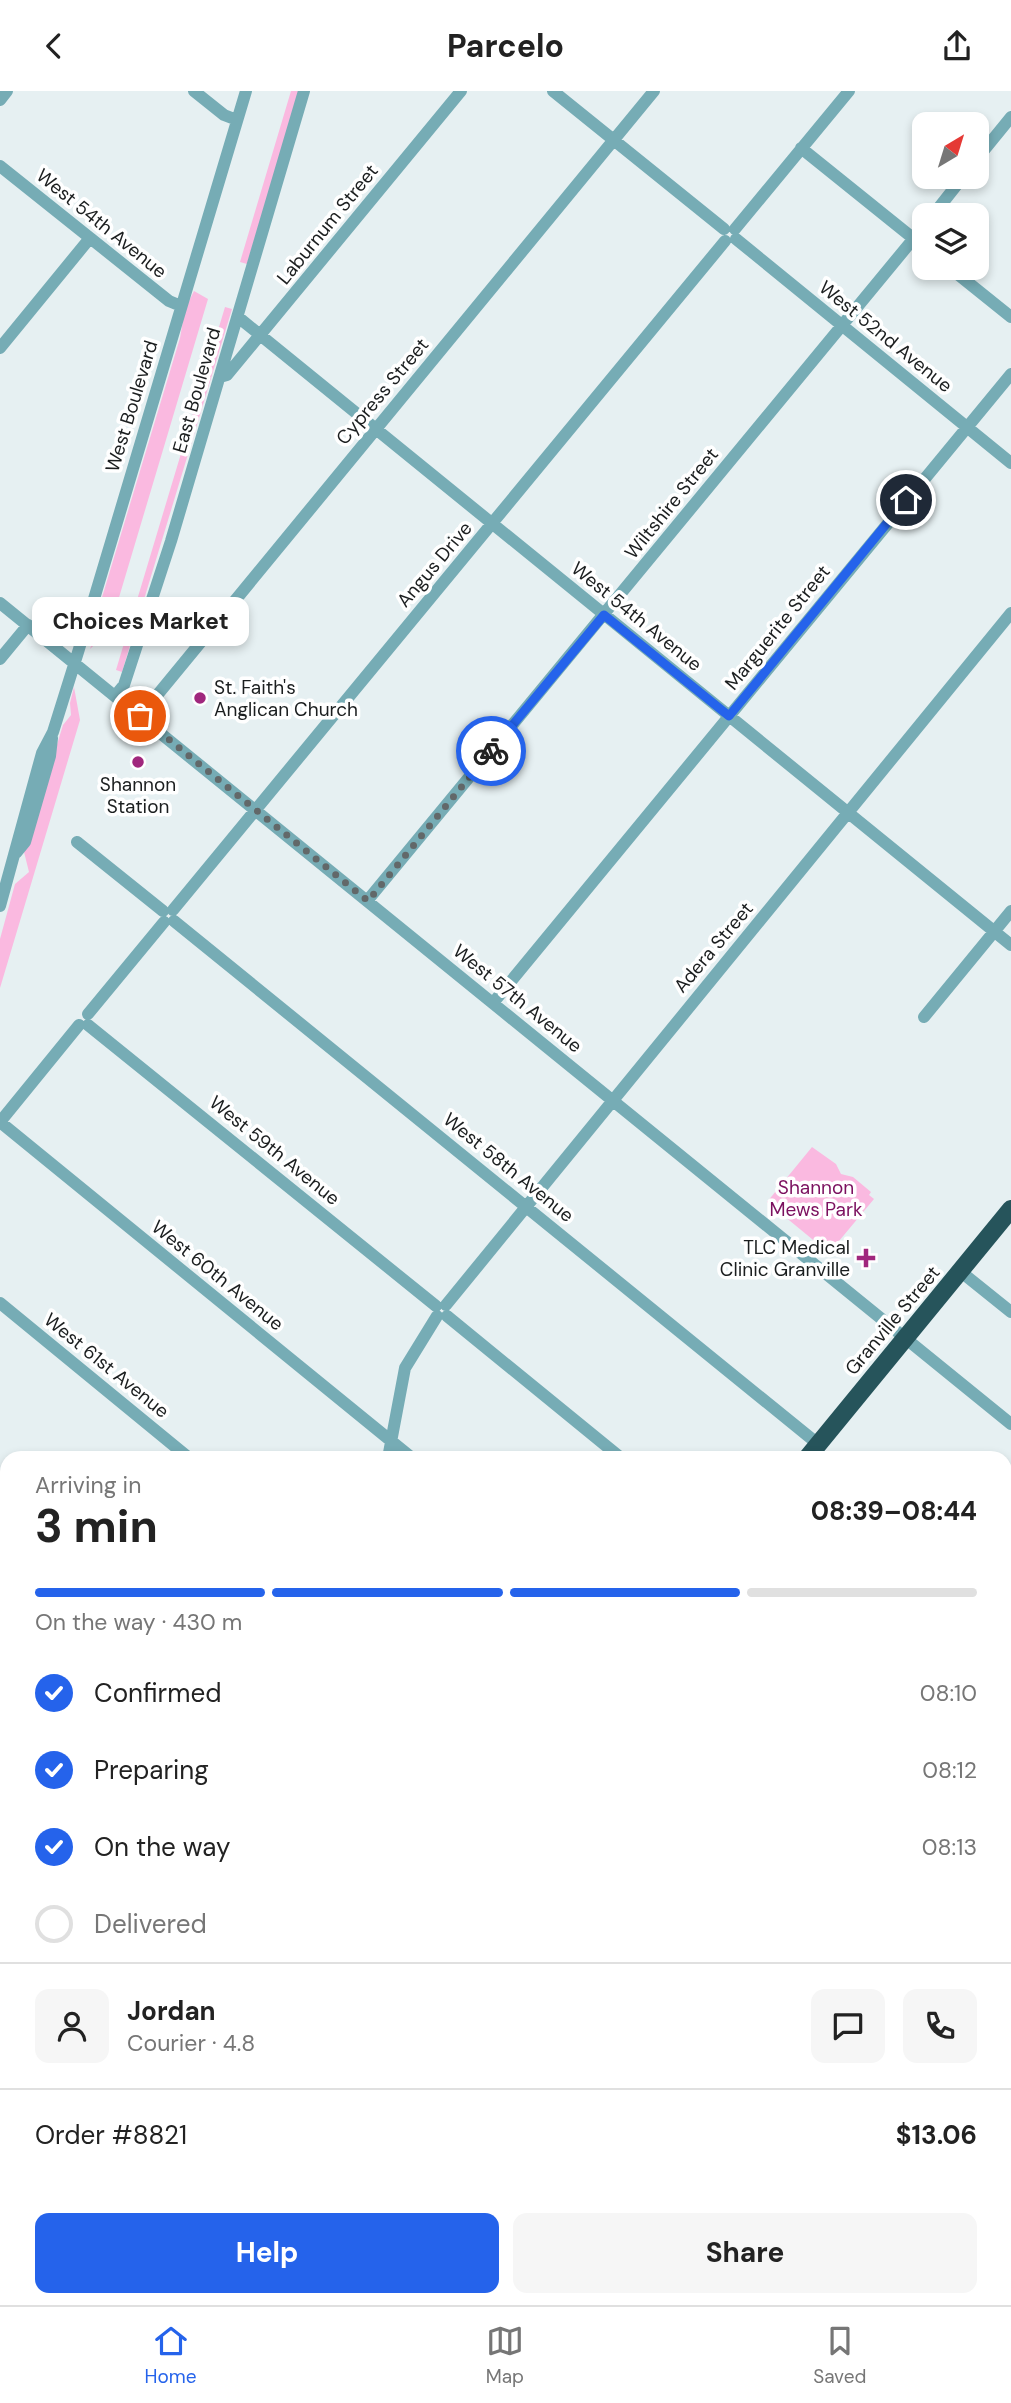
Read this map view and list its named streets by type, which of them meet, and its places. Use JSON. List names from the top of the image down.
{
  "streets": {
    "highway": ["Granville Street"],
    "street": [
      "West 54th Avenue",
      "Laburnum Street",
      "West 52nd Avenue",
      "East Boulevard",
      "Cypress Street",
      "West Boulevard",
      "Wiltshire Street",
      "Angus Drive",
      "Marguerite Street",
      "Adera Street",
      "West 57th Avenue",
      "West 59th Avenue",
      "West 58th Avenue",
      "West 60th Avenue",
      "West 61st Avenue"
    ]
  },
  "crossings": [
    ["West 54th Avenue", "Laburnum Street"],
    ["West 54th Avenue", "East Boulevard"],
    ["West 54th Avenue", "Cypress Street"],
    ["West 54th Avenue", "West Boulevard"],
    ["West 54th Avenue", "Wiltshire Street"],
    ["West 54th Avenue", "Angus Drive"],
    ["West 54th Avenue", "Marguerite Street"],
    ["West 54th Avenue", "Adera Street"],
    ["Laburnum Street", "East Boulevard"],
    ["West 52nd Avenue", "Cypress Street"],
    ["West 52nd Avenue", "Wiltshire Street"],
    ["West 52nd Avenue", "Angus Drive"],
    ["West 52nd Avenue", "Marguerite Street"],
    ["East Boulevard", "West 57th Avenue"],
    ["Cypress Street", "West 57th Avenue"],
    ["West Boulevard", "West 57th Avenue"],
    ["Wiltshire Street", "West 57th Avenue"],
    ["Angus Drive", "West 57th Avenue"],
    ["Angus Drive", "West 59th Avenue"],
    ["Angus Drive", "West 58th Avenue"],
    ["Angus Drive", "West 60th Avenue"],
    ["Marguerite Street", "West 57th Avenue"],
    ["Adera Street", "West 57th Avenue"],
    ["Adera Street", "West 59th Avenue"],
    ["Adera Street", "West 58th Avenue"],
    ["Adera Street", "West 60th Avenue"],
    ["West 57th Avenue", "Granville Street"],
    ["West 58th Avenue", "Granville Street"]
  ],
  "parks": ["Shannon Mews Park"],
  "places": {
    "other": ["St. Faith's Anglican Church", "Choices Market", "Shannon Station"],
    "health": ["TLC Medical Clinic Granville"]
  },
  "north": "top right",
  "page": {
    "header": "Parcelo",
    "bubble": "Choices Market",
    "heading": ["3 min", "Arriving in", "08:39–08:44"],
    "panel": [
      "Jordan",
      "Courier · 4.8",
      "Order #8821",
      "$13.06"
    ],
    "bar": "On the way · 430 m",
    "list": [
      ["Confirmed", "08:10"],
      ["Preparing", "08:12"],
      ["On the way", "08:13"],
      "Delivered"
    ],
    "buttons": ["Help", "Share"],
    "tabs": ["Home", "Map", "Saved"]
  }
}
